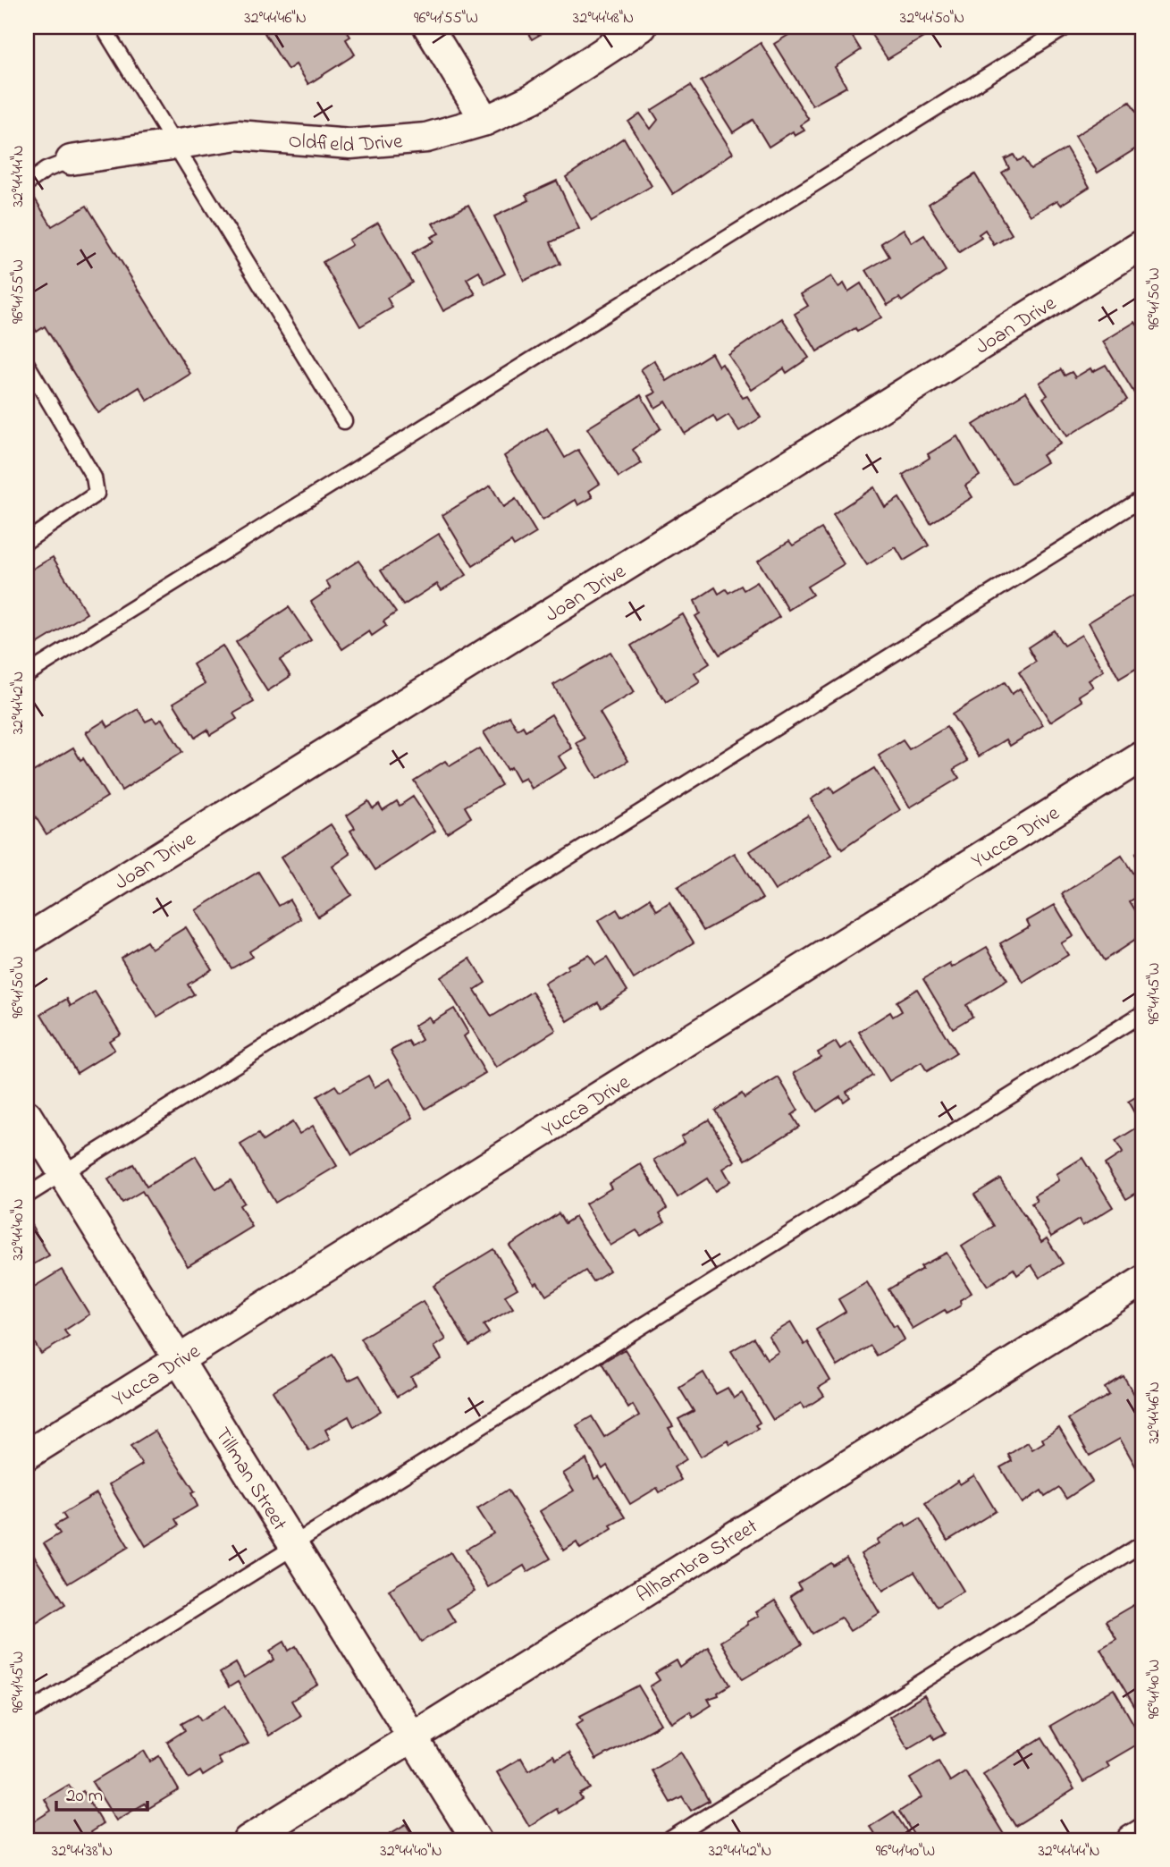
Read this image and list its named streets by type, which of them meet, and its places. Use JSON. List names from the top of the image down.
{
  "streets": {
    "street": [
      "Oldfield Drive",
      "Joan Drive",
      "Yucca Drive",
      "Tillman Street",
      "Alhambra Street"
    ]
  },
  "crossings": [
    ["Yucca Drive", "Tillman Street"],
    ["Tillman Street", "Alhambra Street"]
  ],
  "scale_bar": "20 m",
  "coordinates": [
    "32°44'46\"N",
    "96°41'55\"W",
    "32°44'48\"N",
    "32°44'50\"N",
    "32°44'44\"N",
    "96°41'50\"W",
    "32°44'42\"N",
    "96°41'45\"W",
    "32°44'40\"N",
    "96°41'40\"W",
    "32°44'38\"N"
  ]
}
